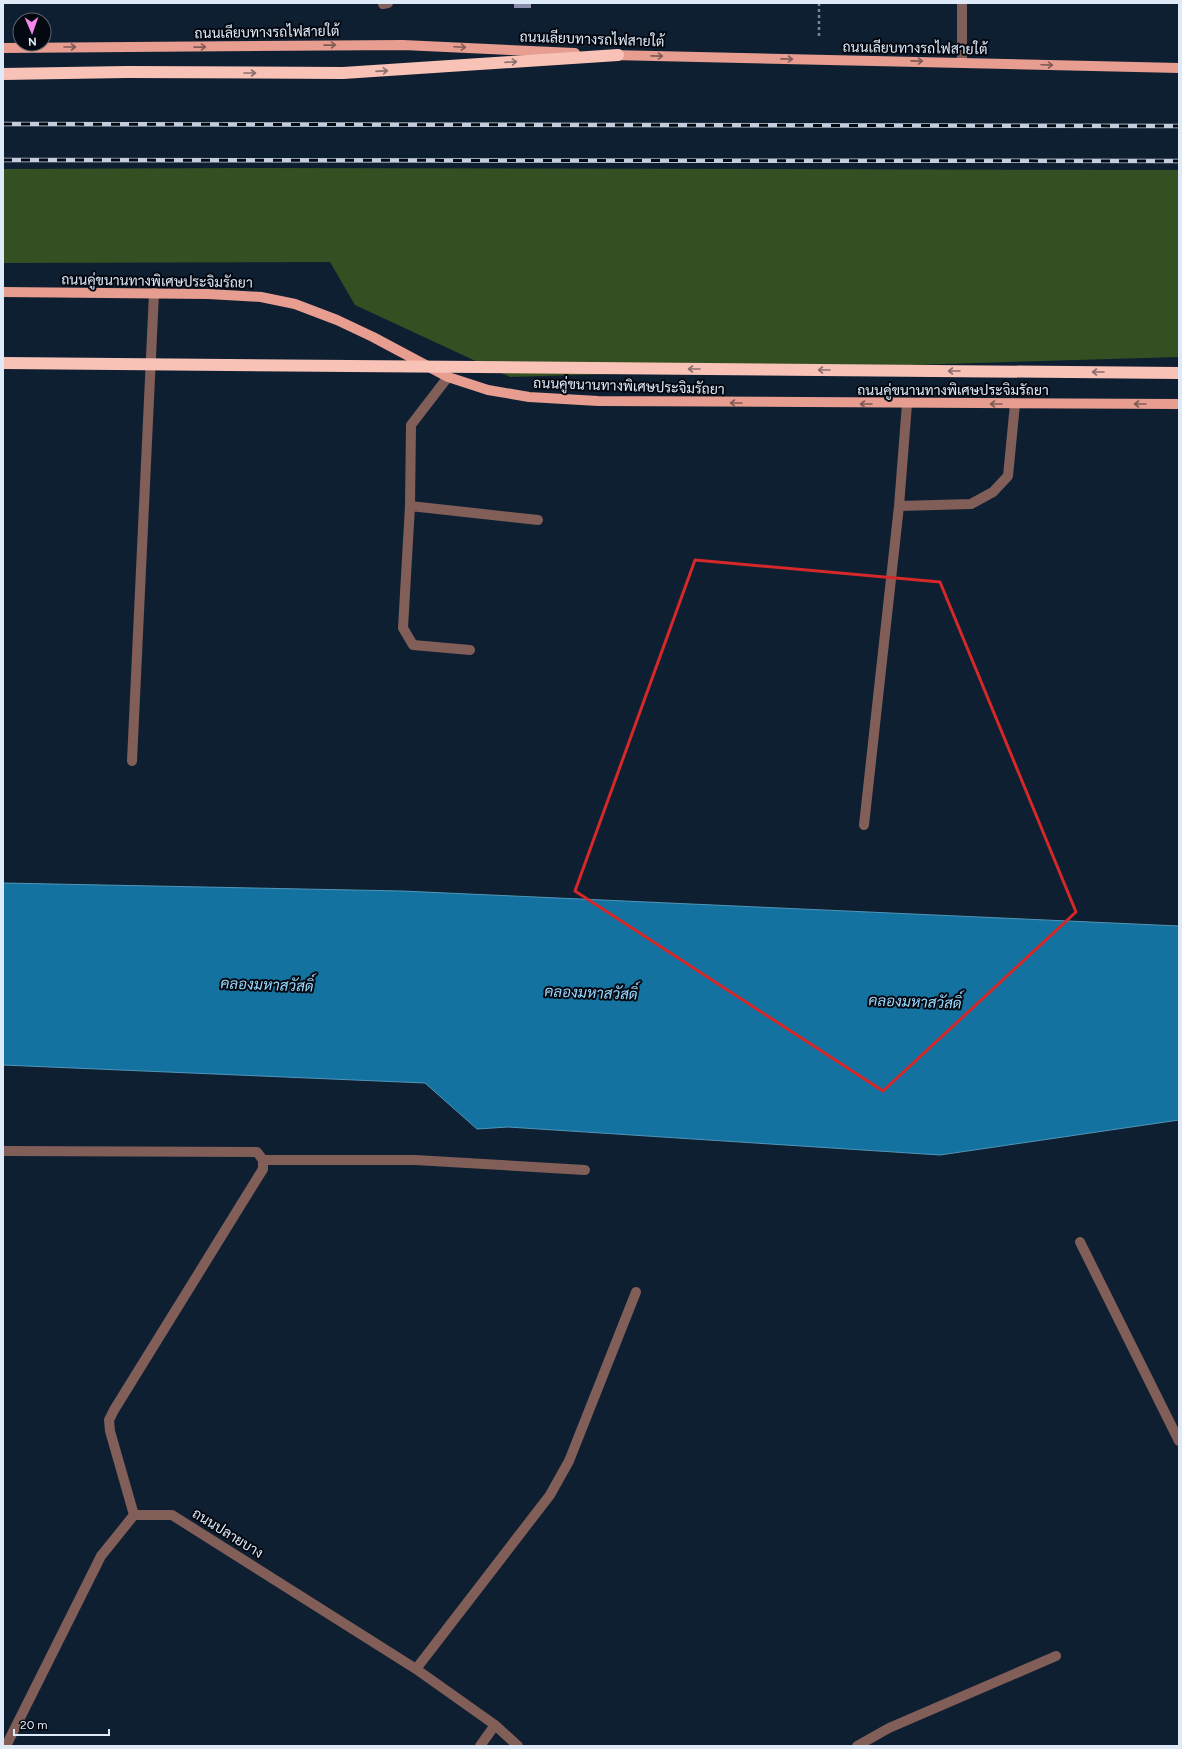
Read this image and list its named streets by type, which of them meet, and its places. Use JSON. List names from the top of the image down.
{
  "streets": {
    "main road": ["ถนนเลียบทางรถไฟสายใต้", "ถนนคู่ขนานทางพิเศษประจิมรัถยา"],
    "street": ["ถนนปลายบาง"]
  },
  "one_way": ["ถนนเลียบทางรถไฟสายใต้", "ถนนคู่ขนานทางพิเศษประจิมรัถยา"],
  "water": ["คลองมหาสวัสดิ์"],
  "scale_bar": "20 m",
  "north": "bottom"
}
